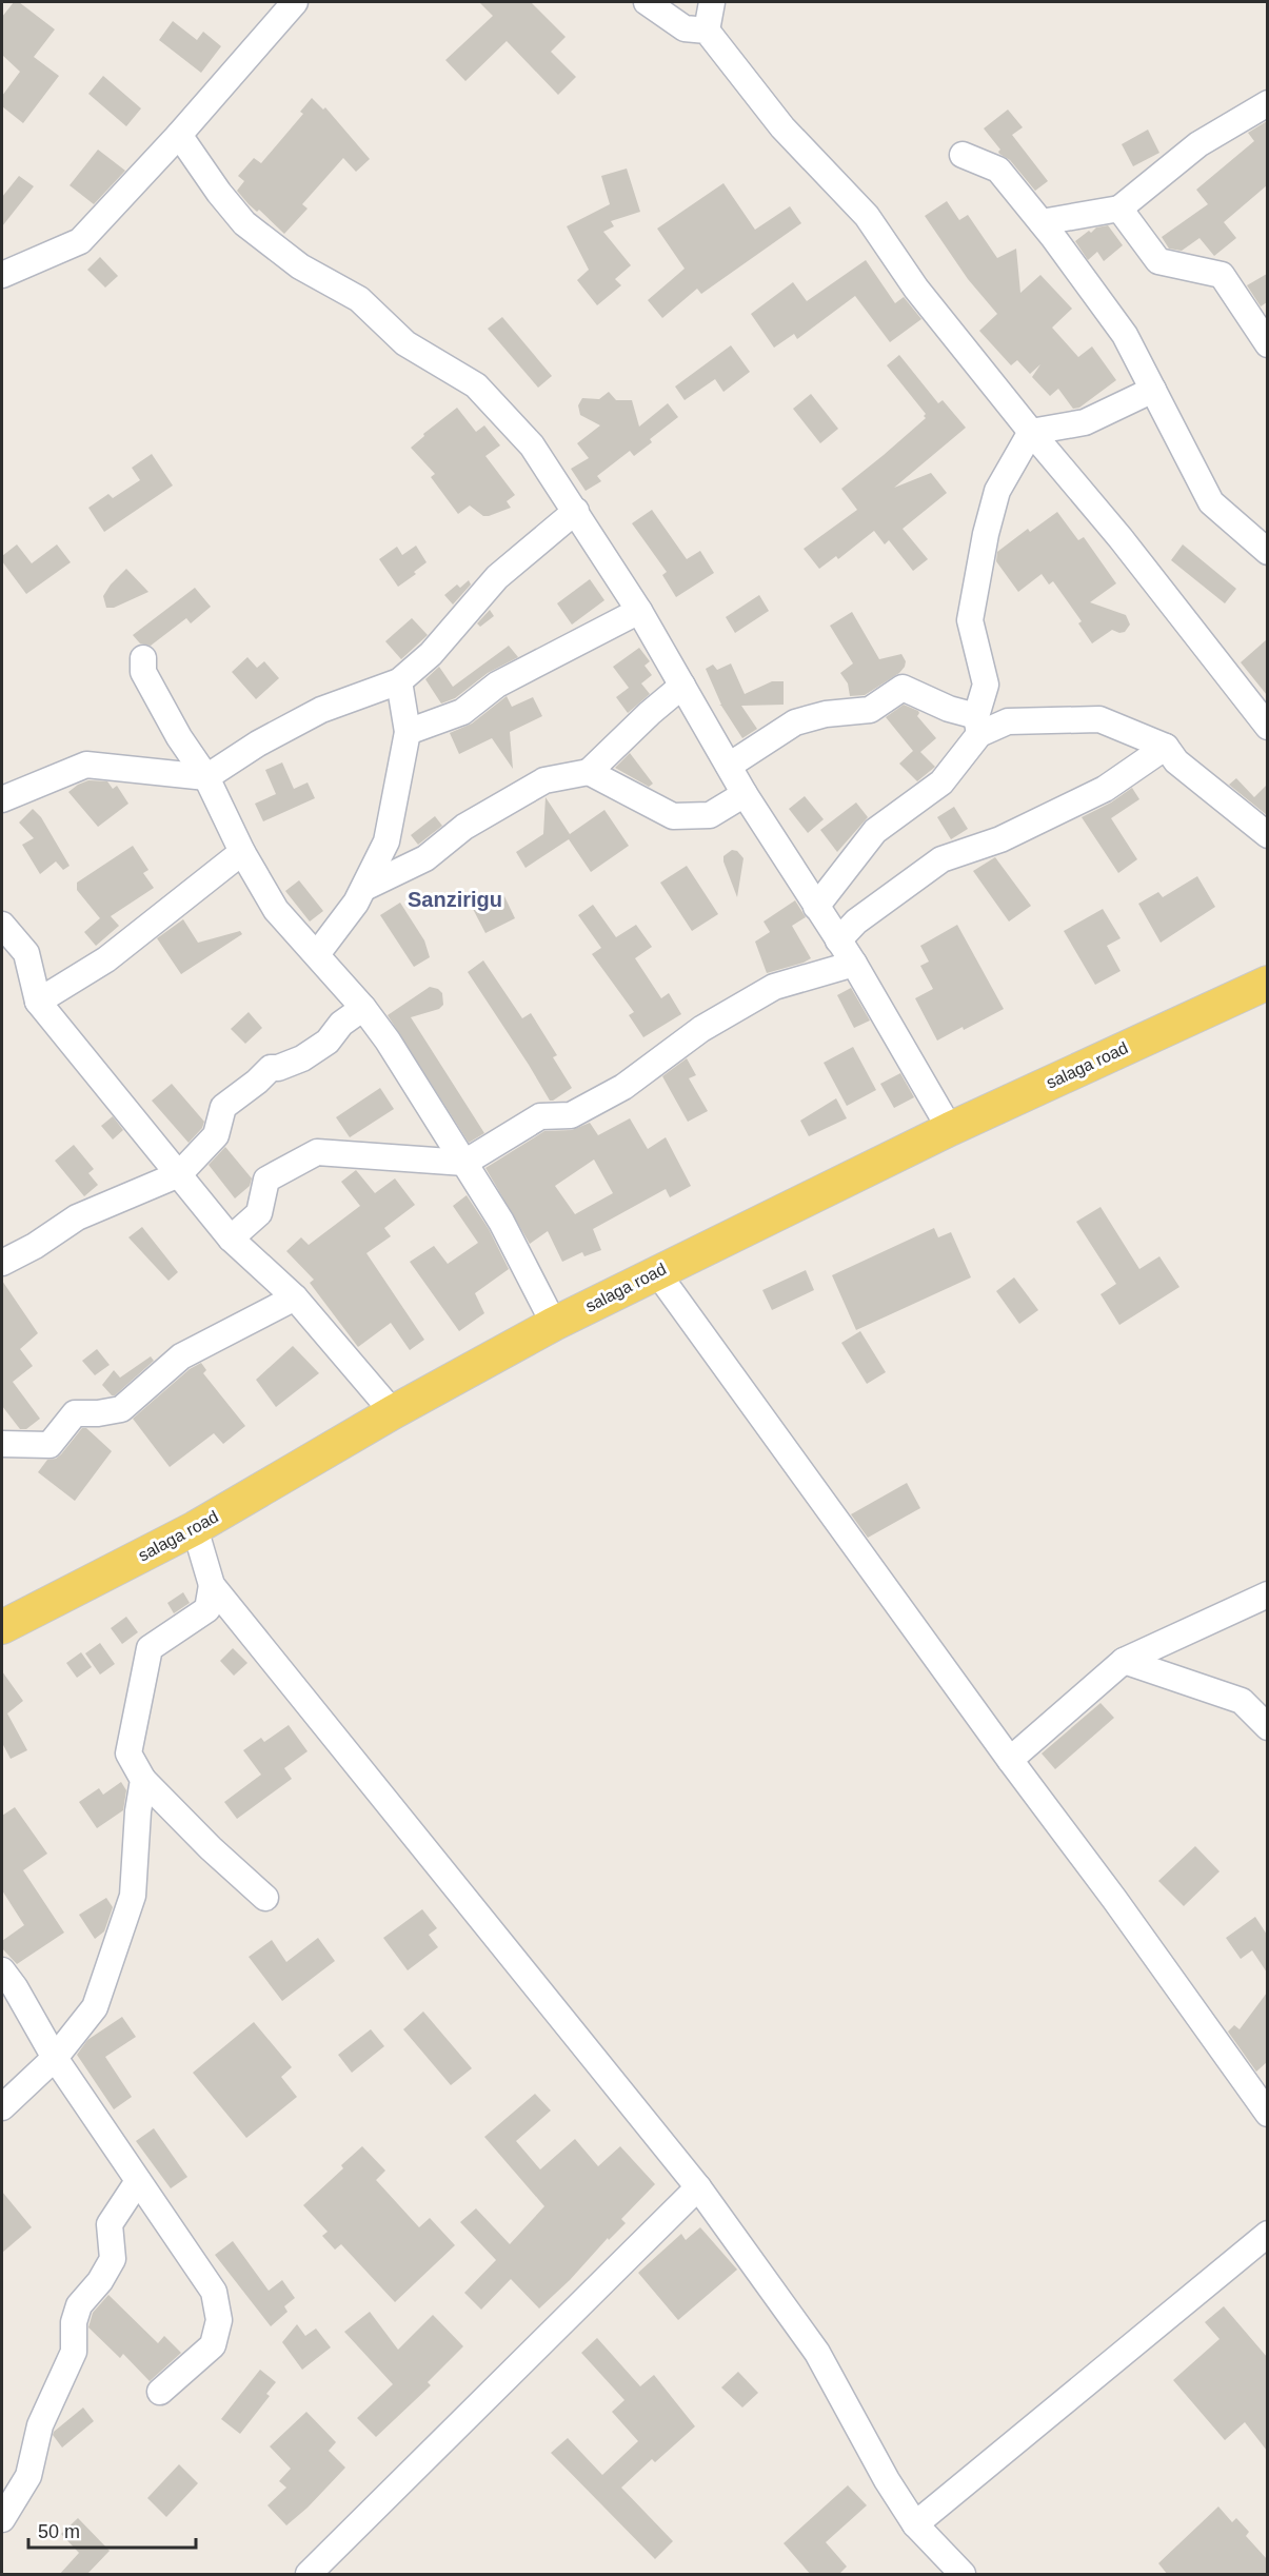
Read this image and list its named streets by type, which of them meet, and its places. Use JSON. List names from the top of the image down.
{
  "streets": {
    "main road": ["salaga road"]
  },
  "districts": ["Sanzirigu"],
  "scale_bar": "50 m"
}
